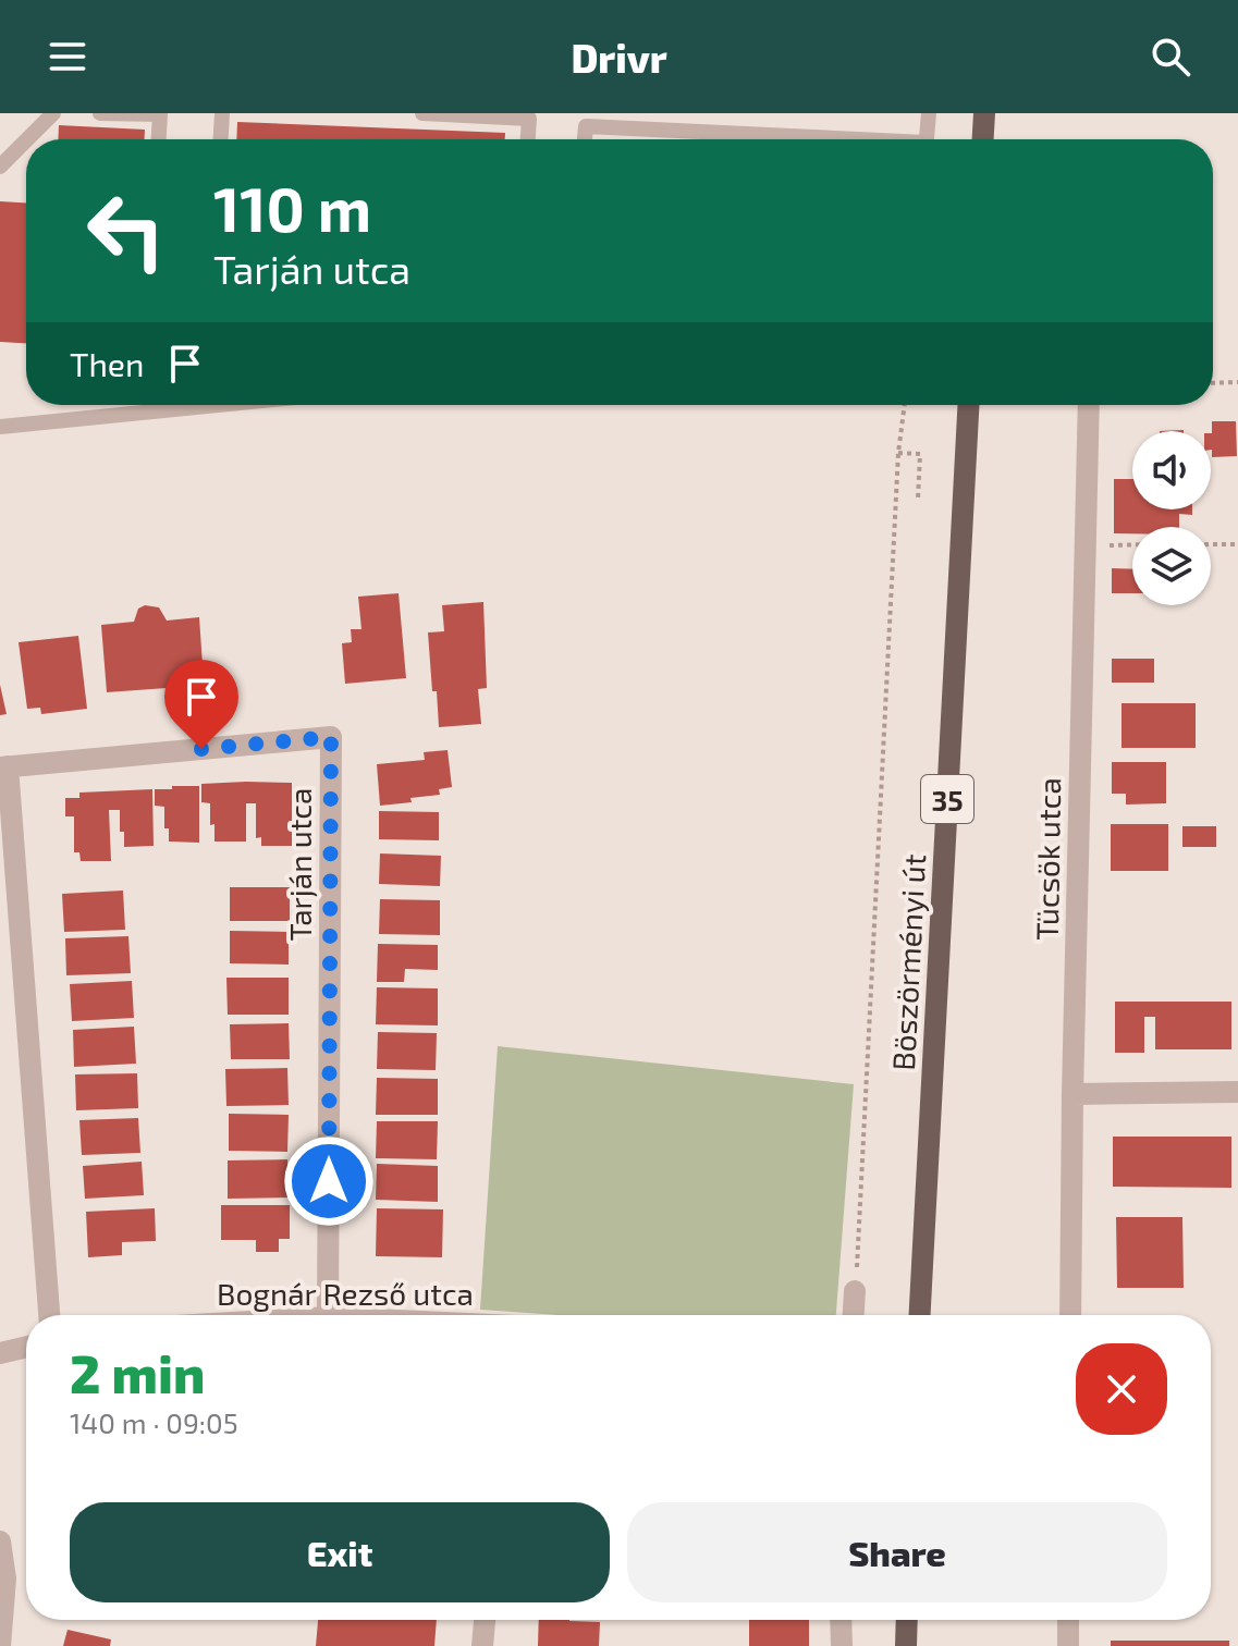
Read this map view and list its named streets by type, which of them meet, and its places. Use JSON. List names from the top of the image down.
{
  "streets": {
    "main road": ["35", "Böszörményi út"],
    "street": ["Tücsök utca", "Tarján utca"]
  },
  "page": {
    "header": "Drivr",
    "turn": ["110 m", "Tarján utca"],
    "then": "Then",
    "heading": ["2 min", "140 m · 09:05"],
    "buttons": ["Exit", "Share"]
  }
}
